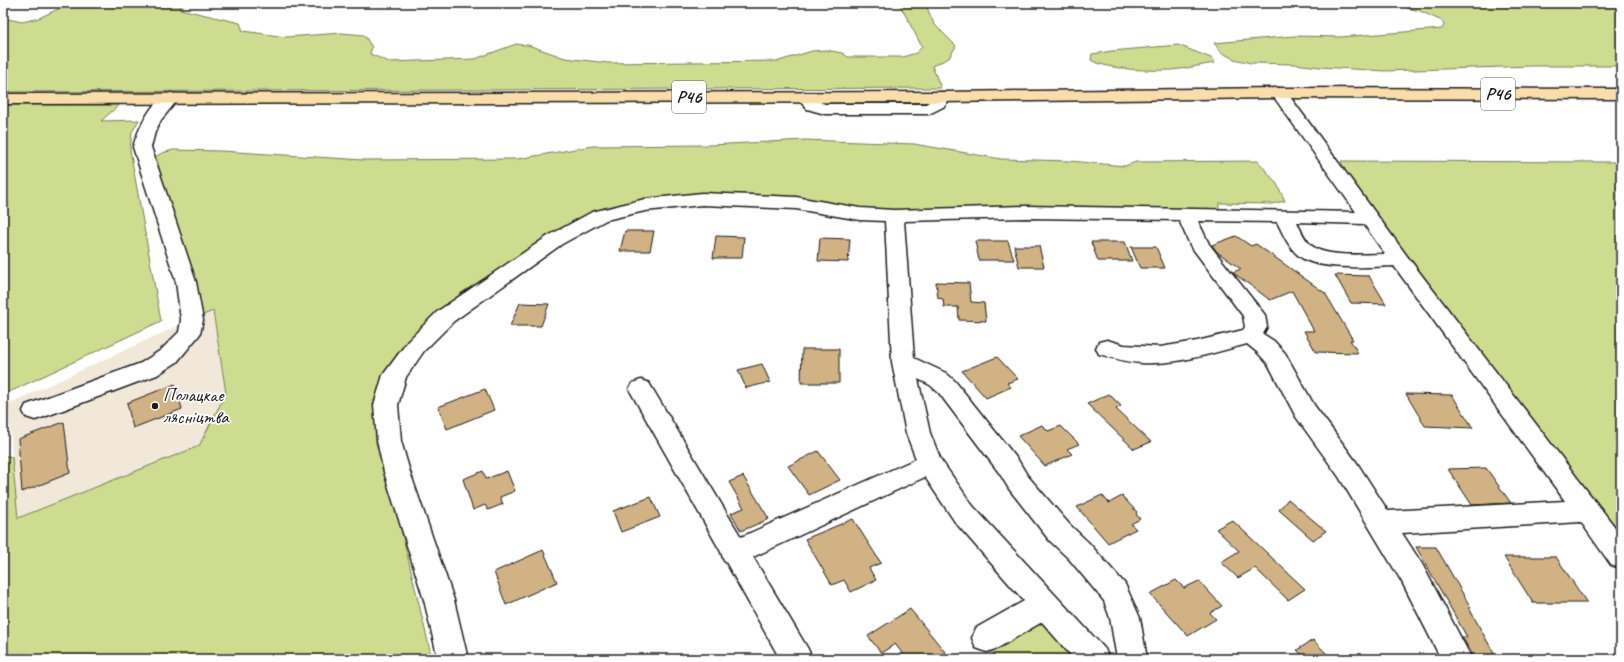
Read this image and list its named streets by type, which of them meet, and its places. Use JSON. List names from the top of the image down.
{
  "streets": {
    "main road": ["Р46"]
  },
  "places": ["Полацкае лясніцтва"]
}
